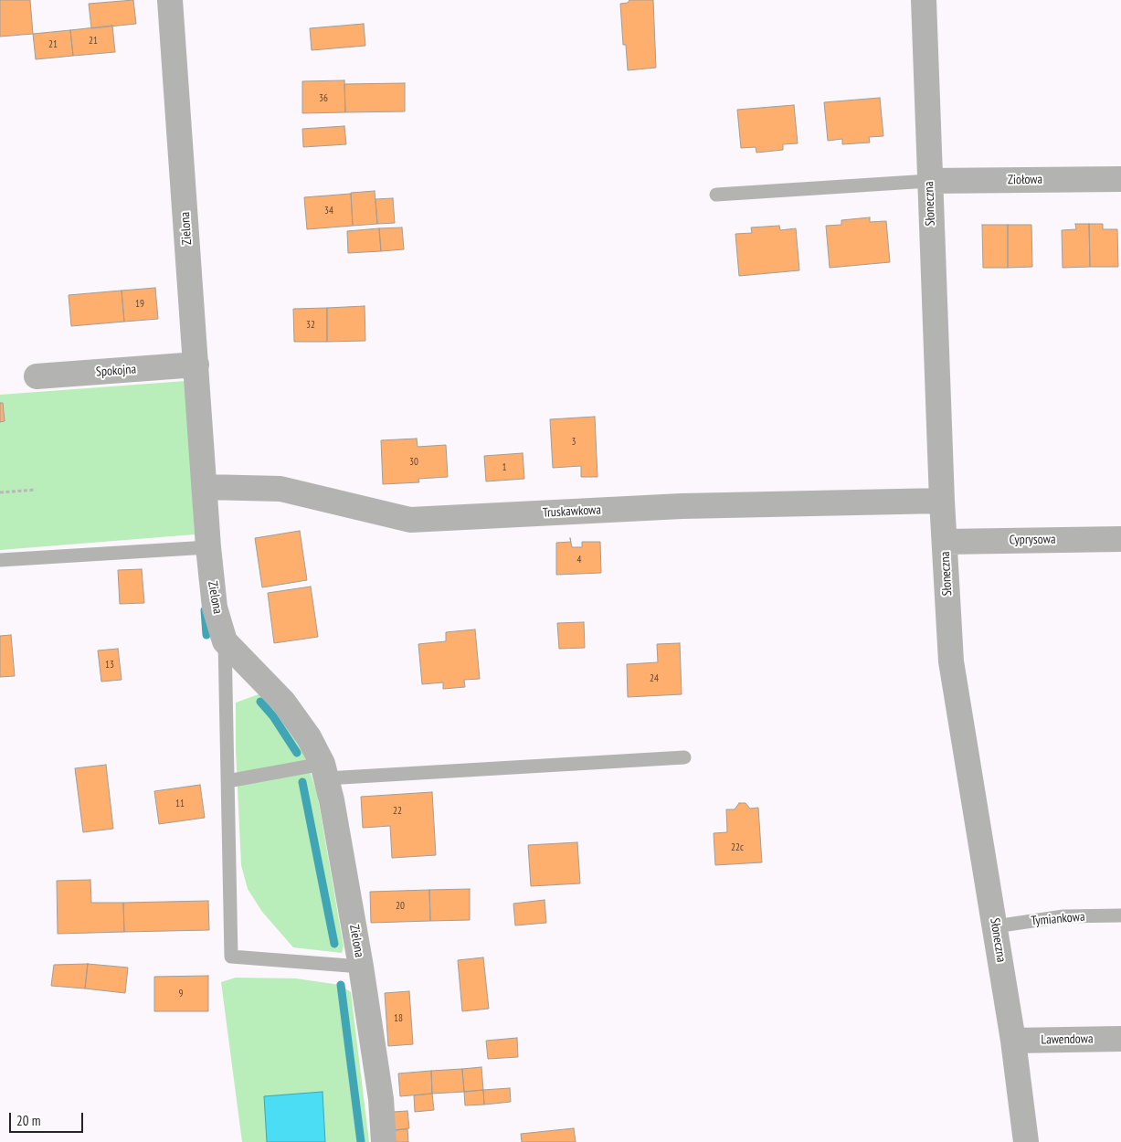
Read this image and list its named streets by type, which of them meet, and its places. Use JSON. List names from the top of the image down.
{
  "streets": {
    "street": [
      "Ziołowa",
      "Słoneczna",
      "Zielona",
      "Spokojna",
      "Truskawkowa",
      "Cyprysowa",
      "Lawendowa"
    ],
    "lane": ["Tymiankowa"]
  },
  "crossings": [
    ["Ziołowa", "Słoneczna"],
    ["Słoneczna", "Truskawkowa"],
    ["Słoneczna", "Cyprysowa"],
    ["Słoneczna", "Tymiankowa"],
    ["Słoneczna", "Lawendowa"],
    ["Zielona", "Spokojna"],
    ["Zielona", "Truskawkowa"]
  ],
  "house_numbers": [
    "21",
    "21",
    "36",
    "34",
    "19",
    "32",
    "3",
    "30",
    "1",
    "4",
    "13",
    "24",
    "11",
    "22",
    "22c",
    "20",
    "9",
    "18"
  ],
  "scale_bar": "20 m"
}
